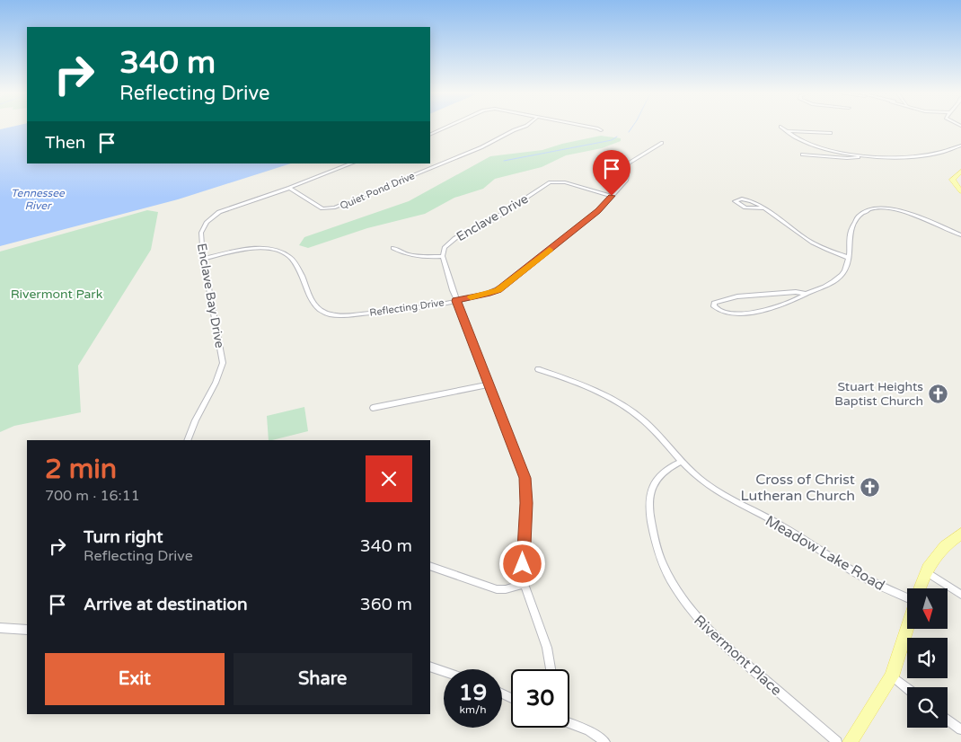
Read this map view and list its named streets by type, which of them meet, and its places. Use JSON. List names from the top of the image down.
{
  "streets": {
    "street": [
      "Quiet Pond Drive",
      "Enclave Drive",
      "Enclave Bay Drive",
      "Reflecting Drive",
      "Meadow Lake Road",
      "Rivermont Place"
    ]
  },
  "crossings": [
    ["Quiet Pond Drive", "Enclave Bay Drive"],
    ["Enclave Drive", "Reflecting Drive"],
    ["Enclave Bay Drive", "Reflecting Drive"],
    ["Meadow Lake Road", "Rivermont Place"]
  ],
  "water": ["Tennessee River"],
  "parks": ["Rivermont Park"],
  "places": {
    "church": ["Stuart Heights Baptist Church", "Cross of Christ Lutheran Church"]
  },
  "north": "bottom",
  "page": {
    "turn": ["340 m", "Reflecting Drive"],
    "then": "Then",
    "heading": ["2 min", "700 m · 16:11"],
    "list": [
      {
        "name": "Turn right",
        "note": "Reflecting Drive",
        "value": "340 m"
      },
      {
        "name": "Arrive at destination",
        "value": "360 m"
      }
    ],
    "buttons": ["Exit", "Share"],
    "speed": "19 km/h",
    "limit": "30"
  }
}
